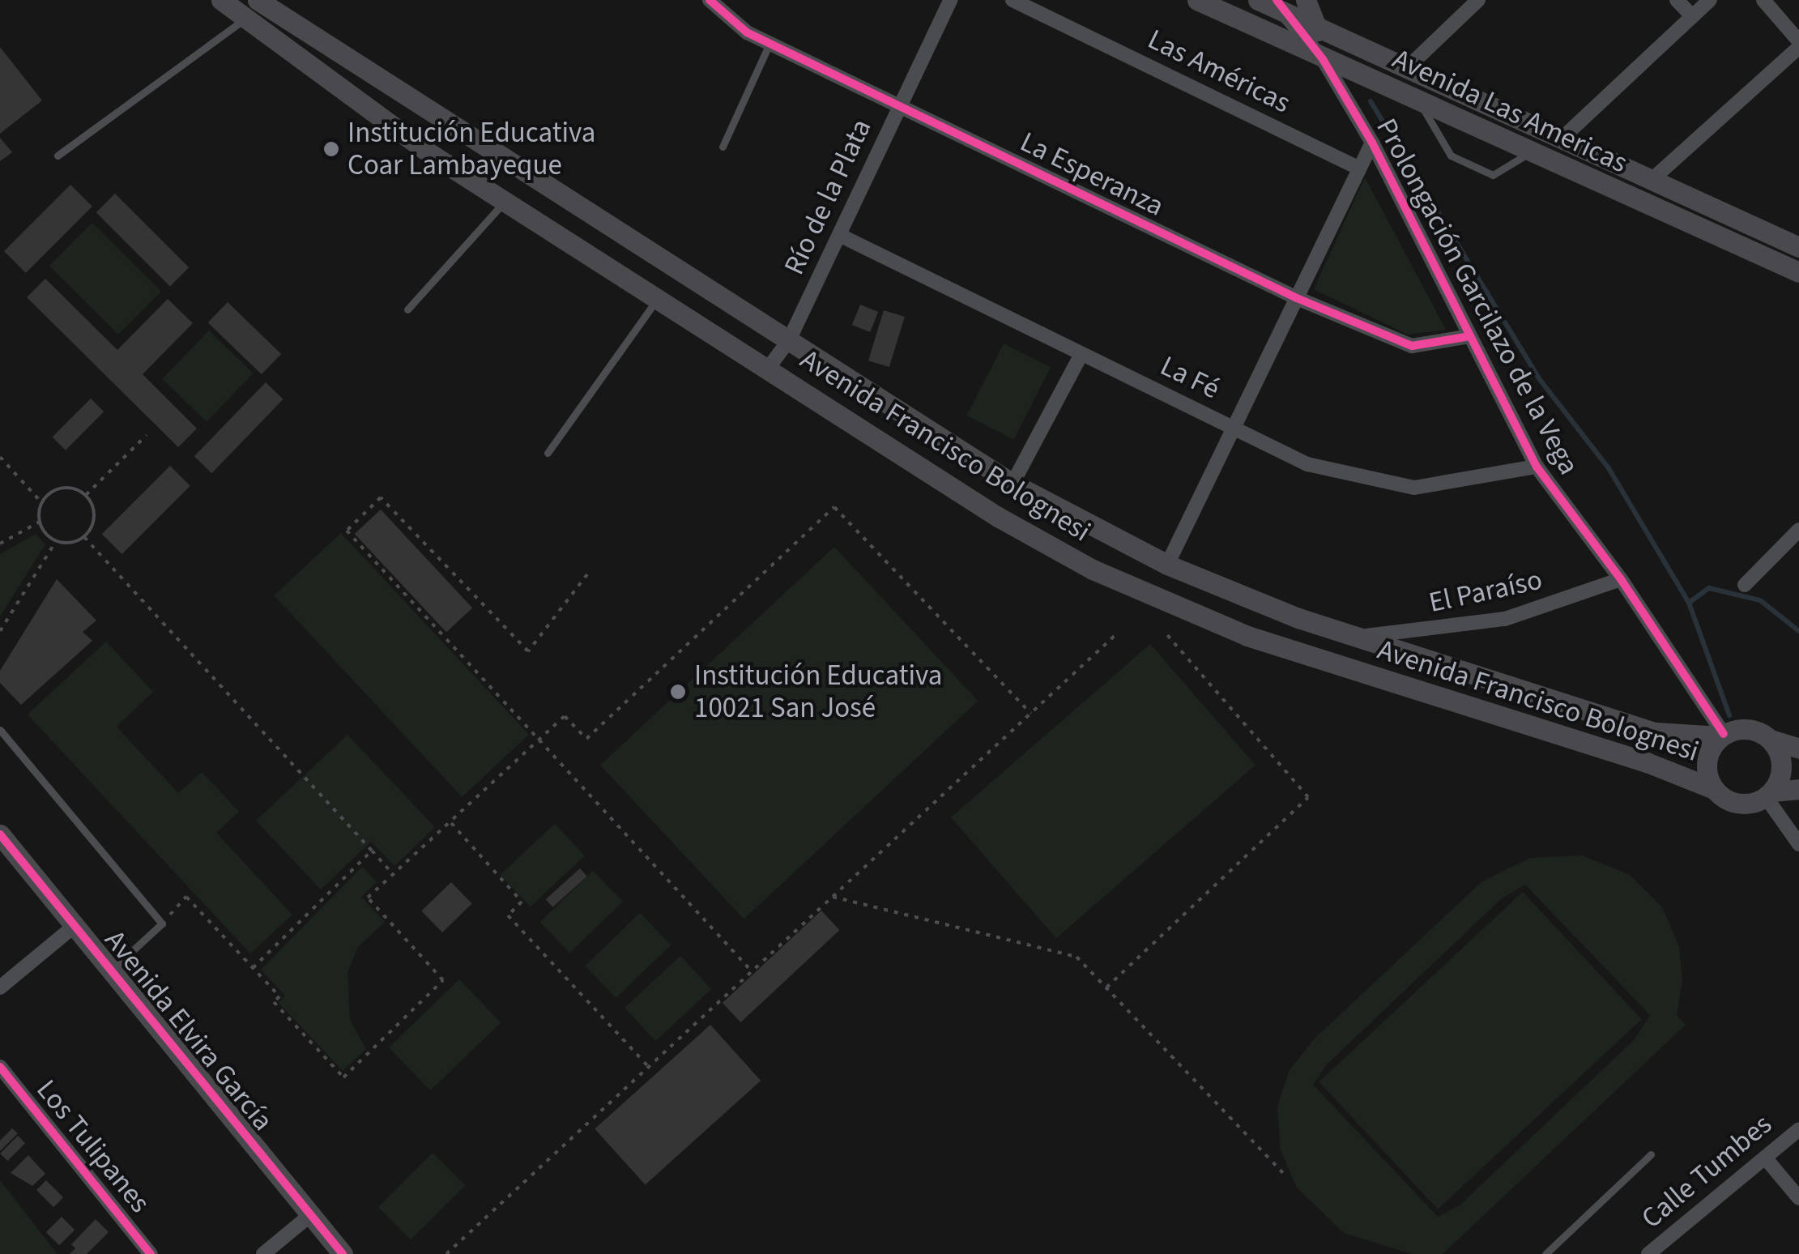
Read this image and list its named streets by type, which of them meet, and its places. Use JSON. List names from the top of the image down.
{
  "streets": {
    "main road": ["Avenida Las Americas", "Avenida Francisco Bolognesi", "Avenida Elvira García"],
    "street": [
      "Las Américas",
      "La Esperanza",
      "Río de la Plata",
      "Prolongación Garcilazo de la Vega",
      "La Fé",
      "El Paraíso",
      "Los Tulipanes",
      "Calle Tumbes"
    ]
  },
  "crossings": [
    ["Avenida Las Americas", "Prolongación Garcilazo de la Vega"],
    ["La Esperanza", "Río de la Plata"],
    ["La Esperanza", "Prolongación Garcilazo de la Vega"],
    ["Río de la Plata", "La Fé"],
    ["Río de la Plata", "Avenida Francisco Bolognesi"],
    ["Prolongación Garcilazo de la Vega", "La Fé"],
    ["Prolongación Garcilazo de la Vega", "Avenida Francisco Bolognesi"],
    ["Prolongación Garcilazo de la Vega", "El Paraíso"],
    ["Avenida Francisco Bolognesi", "El Paraíso"]
  ],
  "places": ["Institución Educativa Coar Lambayeque", "Institución Educativa 10021 San José"]
}
